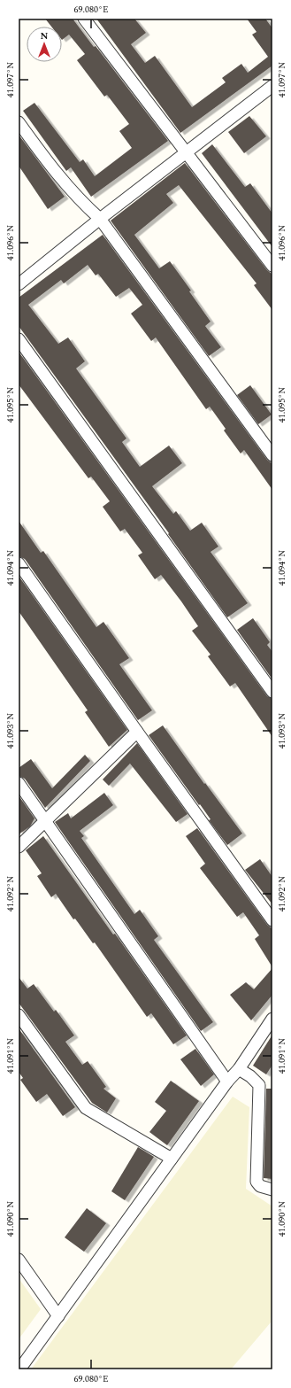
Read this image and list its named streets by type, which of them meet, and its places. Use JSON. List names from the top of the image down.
{
  "north": "top",
  "coordinates": [
    "69.080°E",
    "41.097°N",
    "41.096°N",
    "41.095°N",
    "41.094°N",
    "41.093°N",
    "41.092°N",
    "41.091°N",
    "41.090°N"
  ]
}
